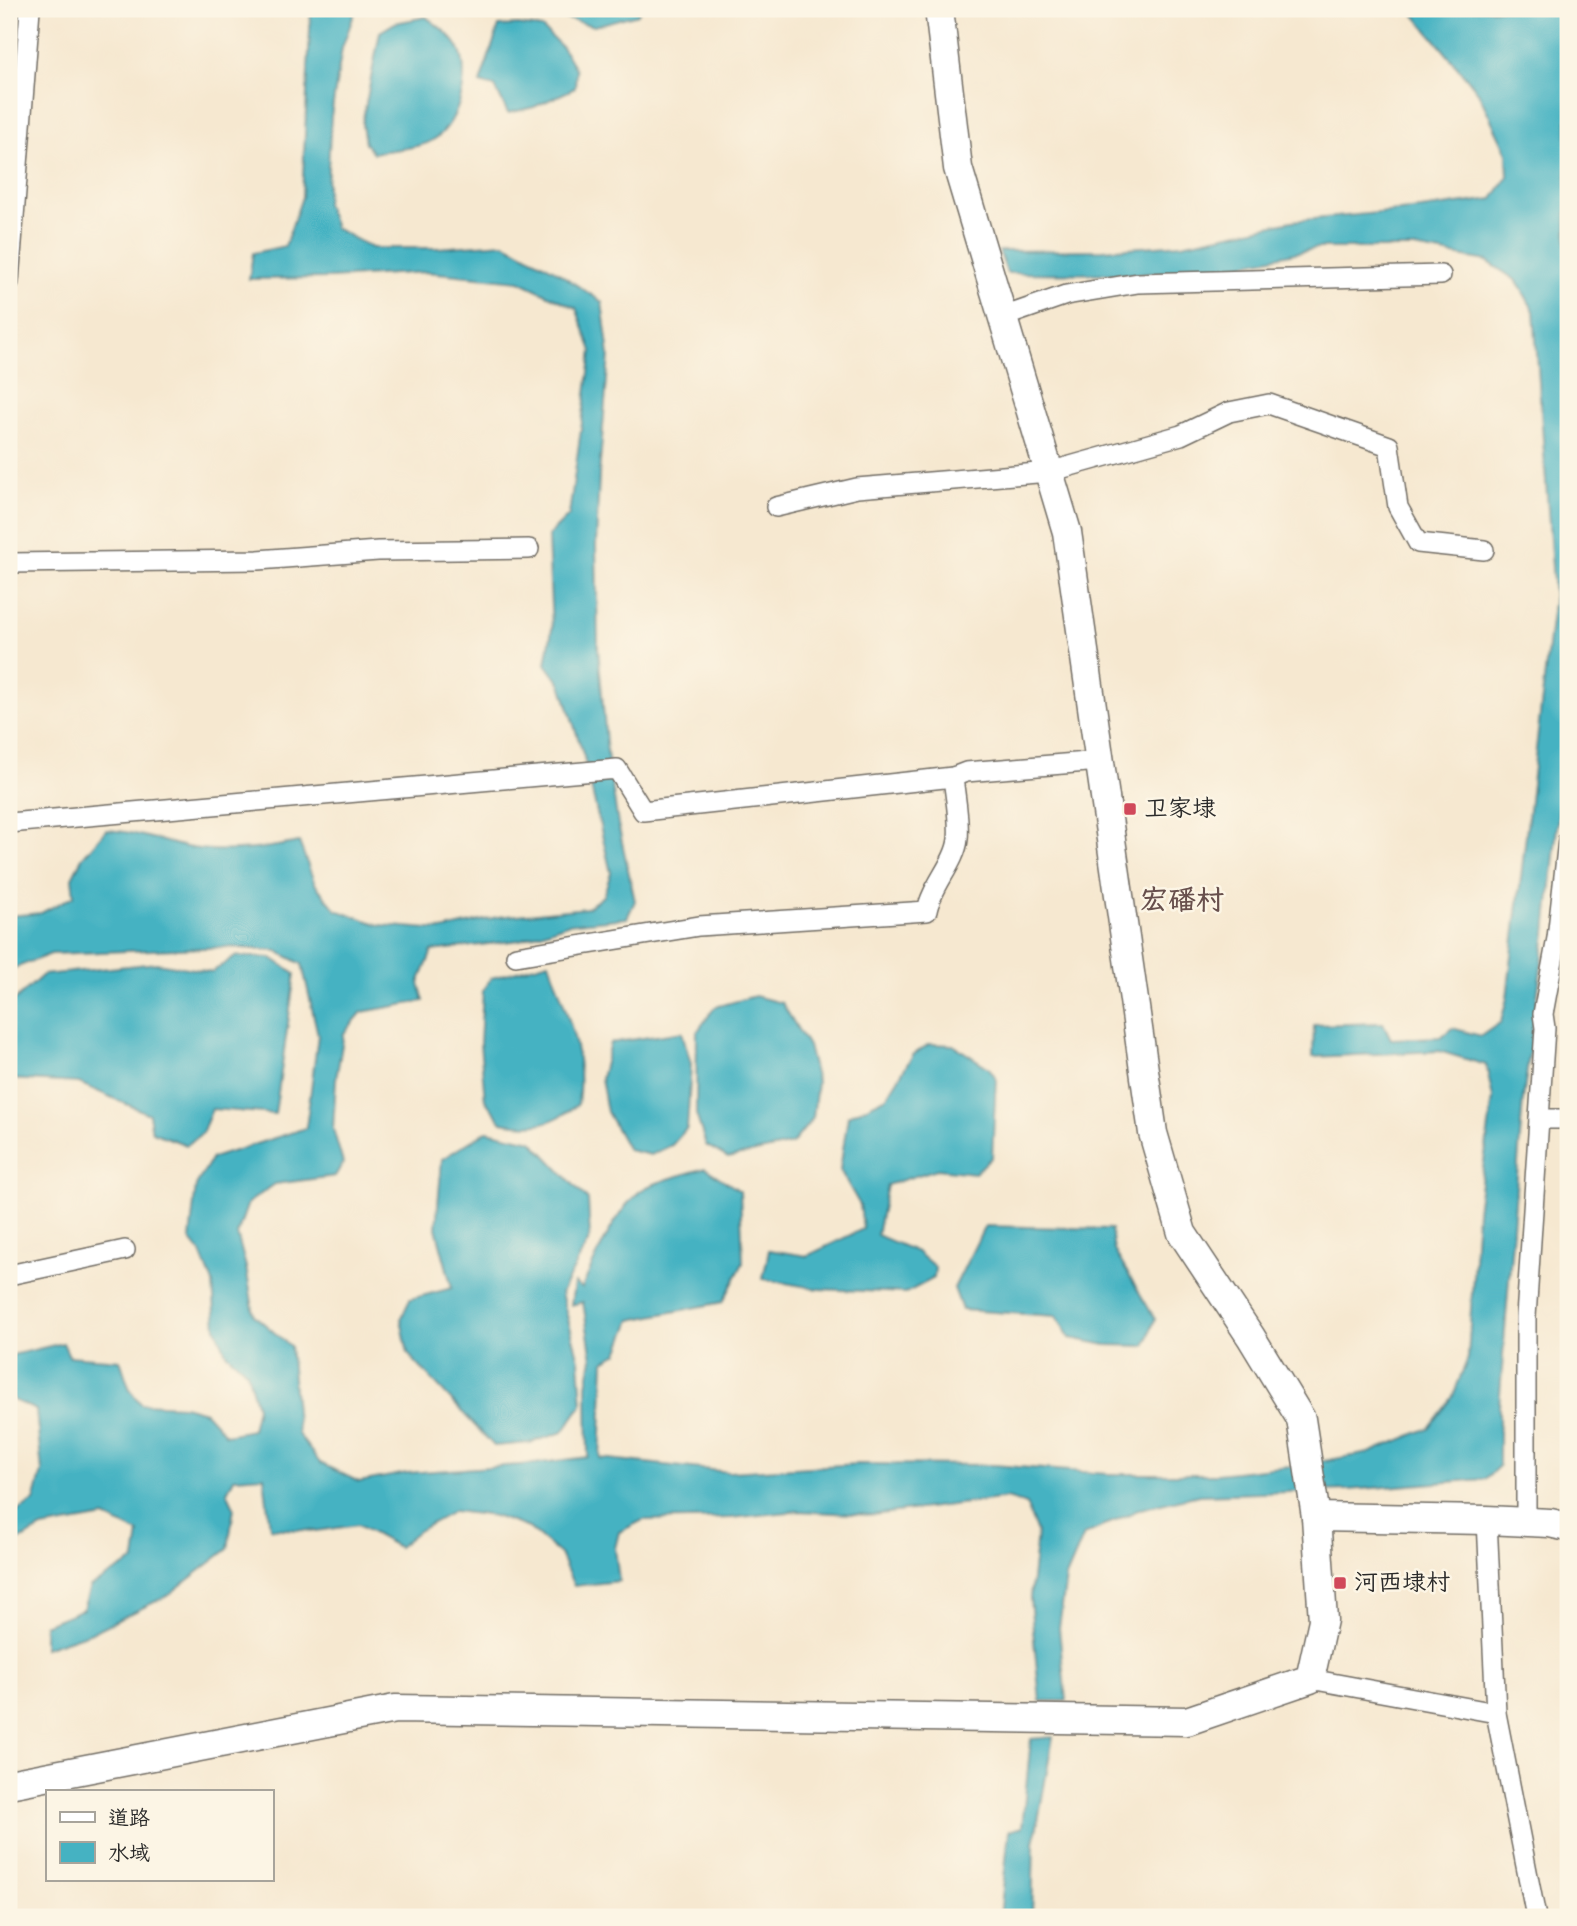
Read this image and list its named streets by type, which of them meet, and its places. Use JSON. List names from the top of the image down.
{
  "districts": ["宏磻村"],
  "places": {
    "transit": ["卫家埭", "河西埭村"]
  },
  "legend": ["道路", "水域"]
}
